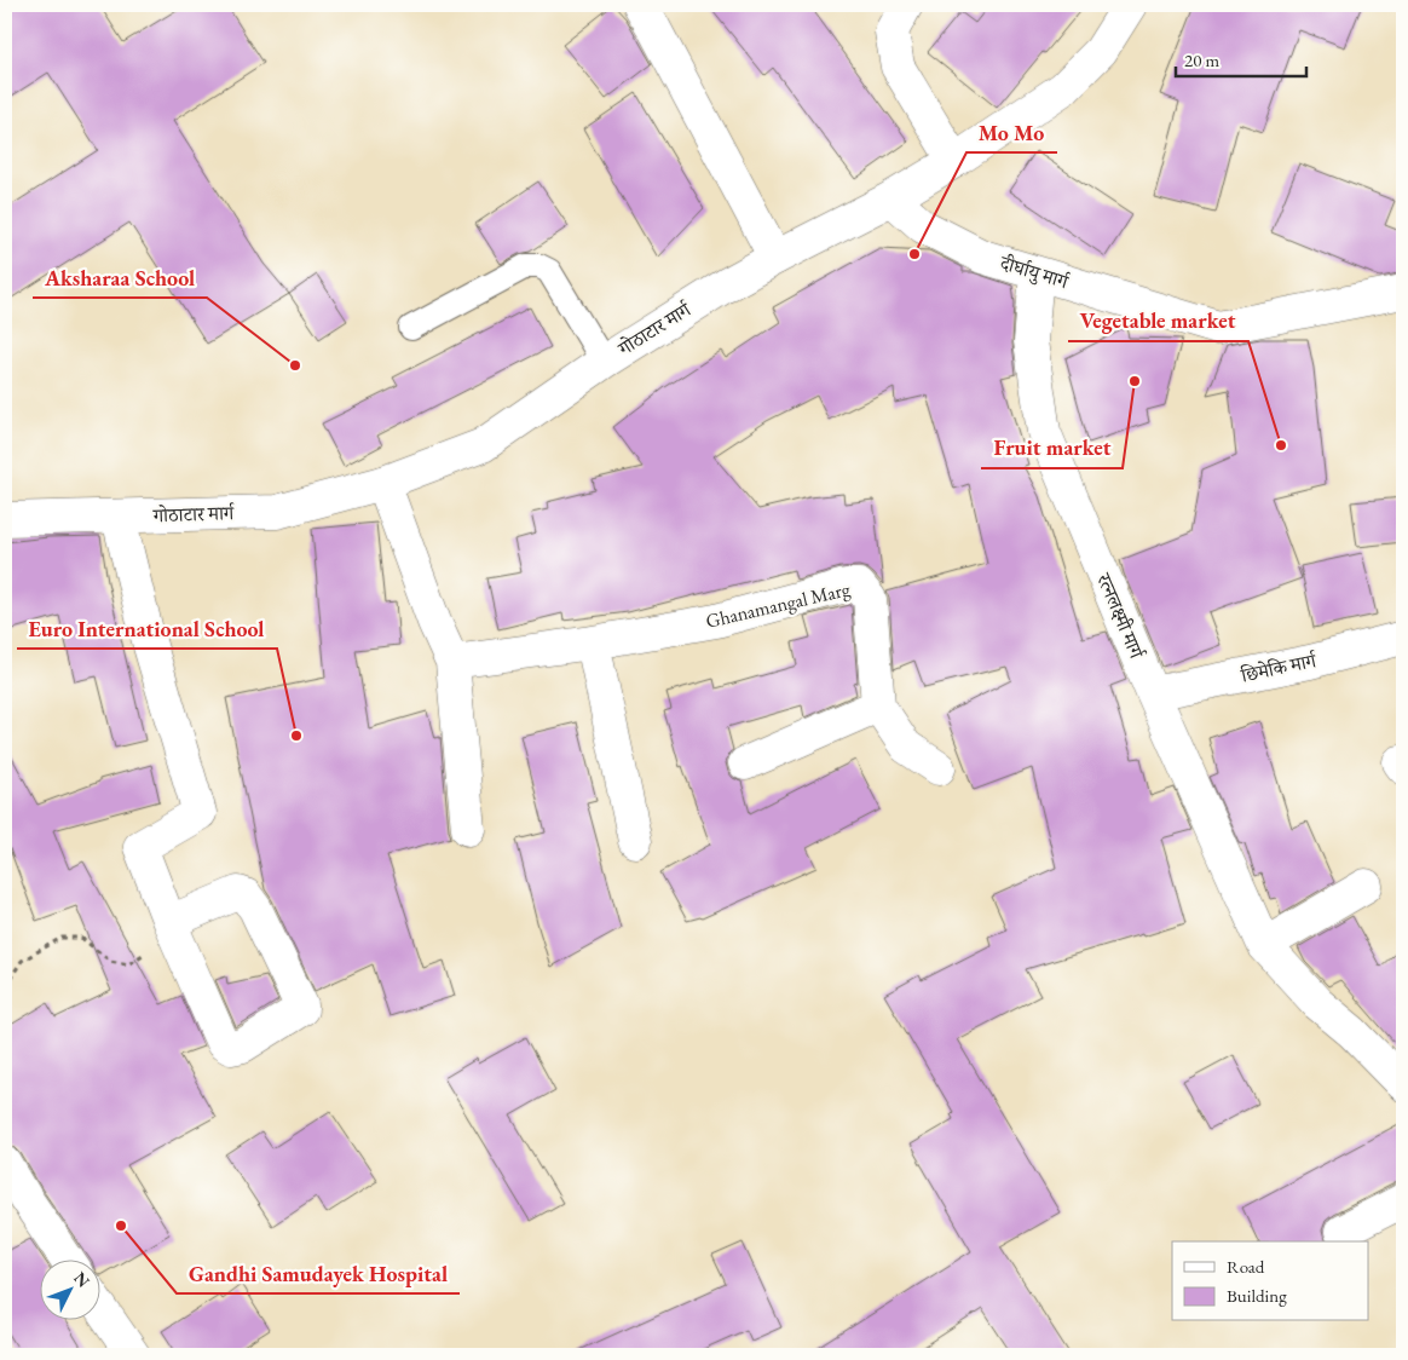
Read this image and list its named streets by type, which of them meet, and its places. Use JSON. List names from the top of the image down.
{
  "streets": {
    "street": [
      "दीर्घायु मार्ग",
      "गोठाटार मार्ग",
      "Ghanamangal Marg",
      "रत्नलक्ष्मी मार्ग",
      "छिमेकि मार्ग"
    ]
  },
  "crossings": [
    ["दीर्घायु मार्ग", "गोठाटार मार्ग"],
    ["दीर्घायु मार्ग", "रत्नलक्ष्मी मार्ग"],
    ["रत्नलक्ष्मी मार्ग", "छिमेकि मार्ग"]
  ],
  "places": [
    "Mo Mo",
    "Aksharaa School",
    "Fruit market",
    "Vegetable market",
    "Euro International School",
    "Gandhi Samudayek Hospital"
  ],
  "legend": ["Road", "Building"],
  "scale_bar": "20 m",
  "north": "top right"
}
